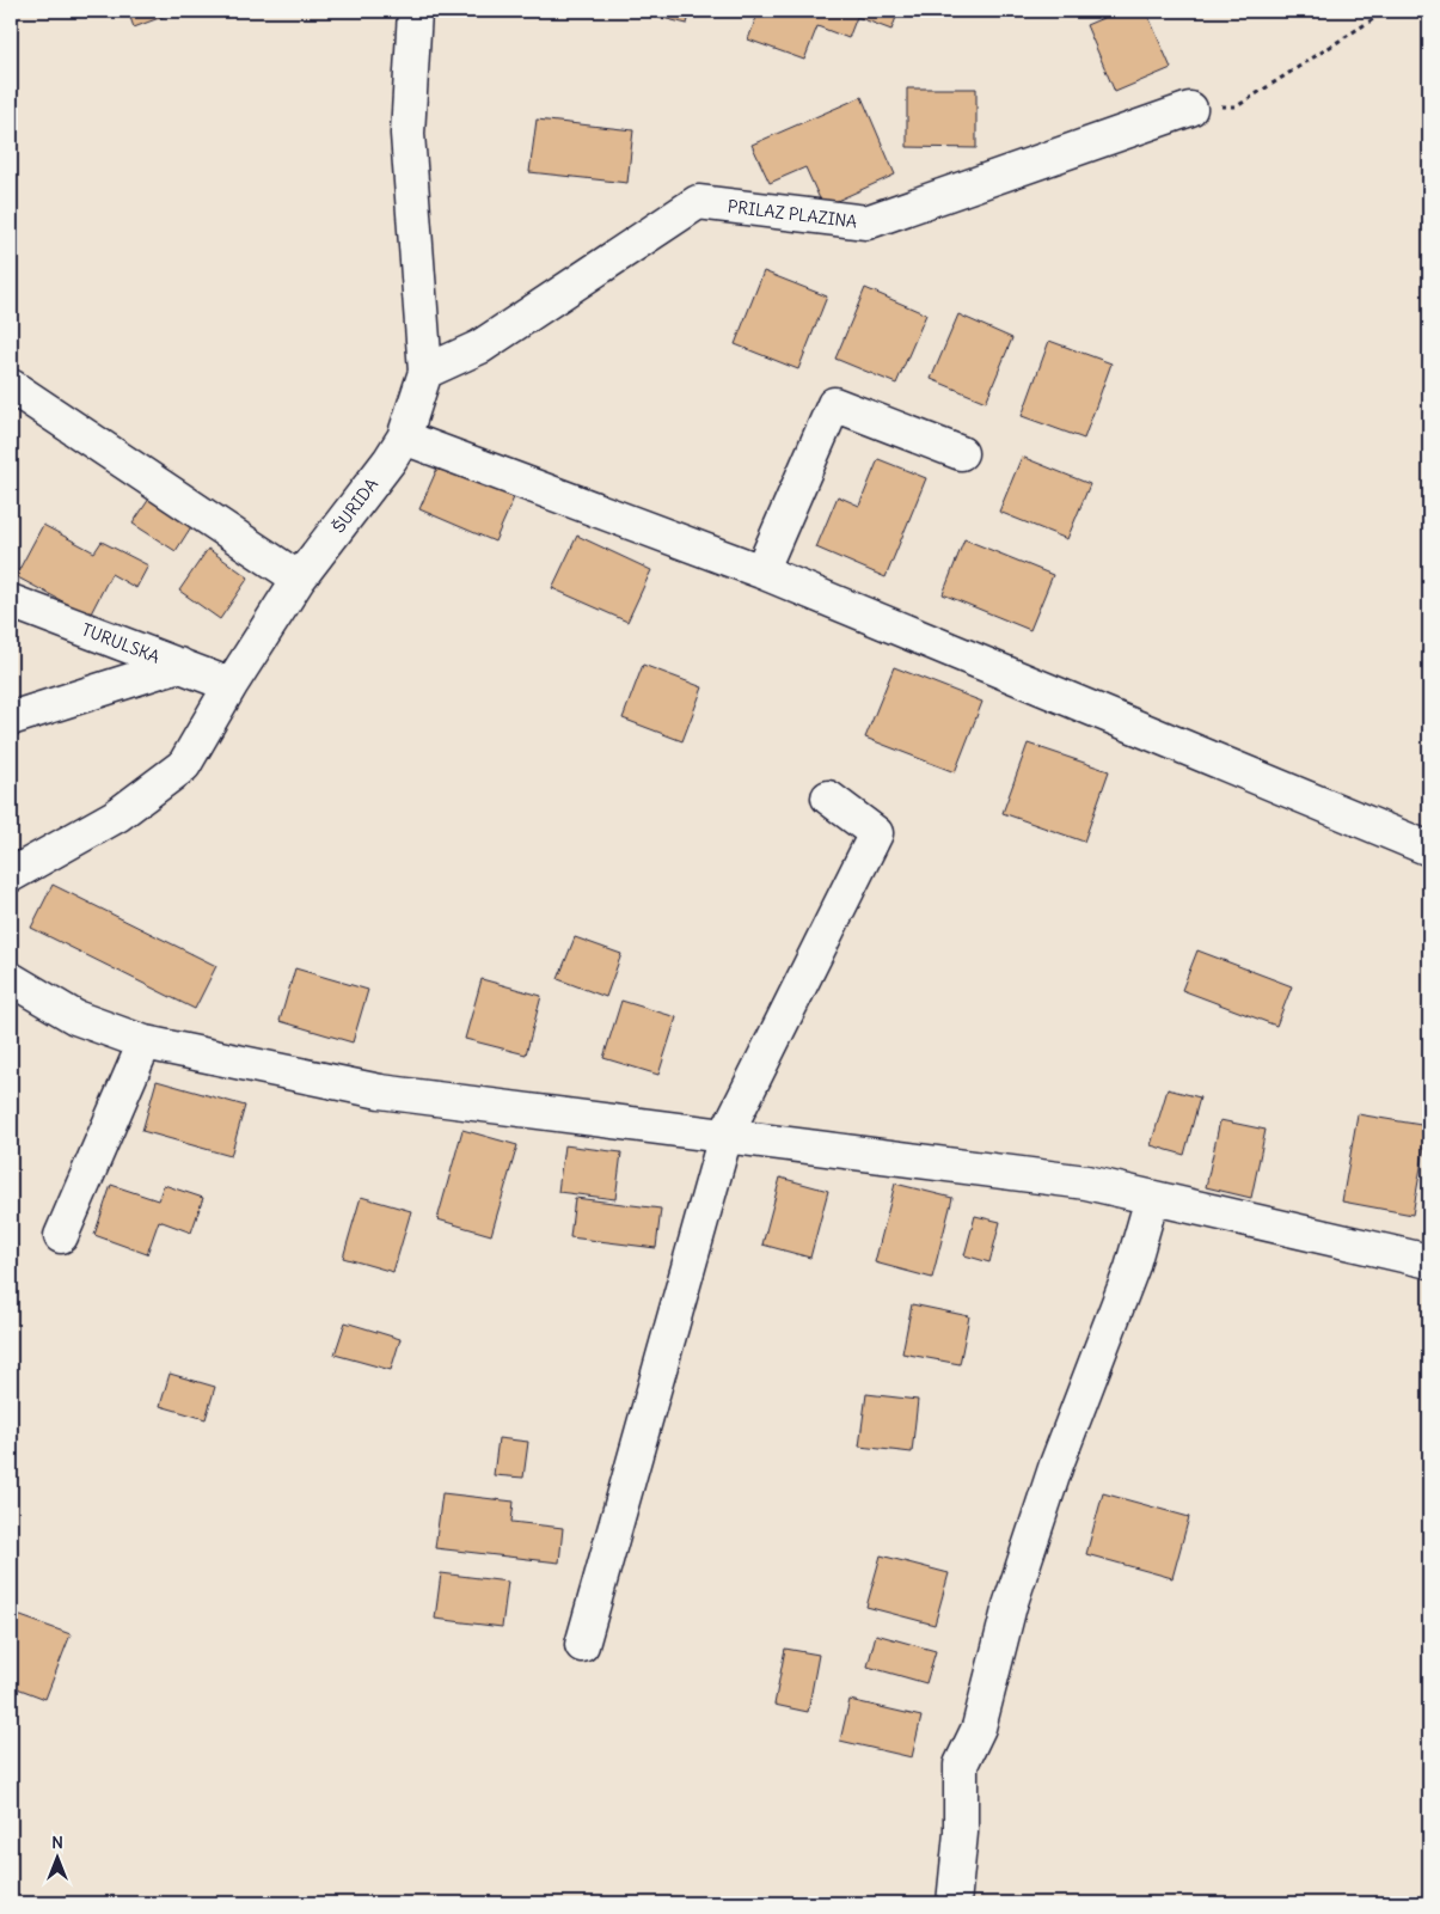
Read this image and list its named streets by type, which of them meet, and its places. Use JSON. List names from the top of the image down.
{
  "streets": {
    "street": ["PRILAZ PLAZINA", "ŠURIDA", "TURULSKA"]
  },
  "crossings": [
    ["PRILAZ PLAZINA", "ŠURIDA"],
    ["ŠURIDA", "TURULSKA"]
  ],
  "north": "top"
}
